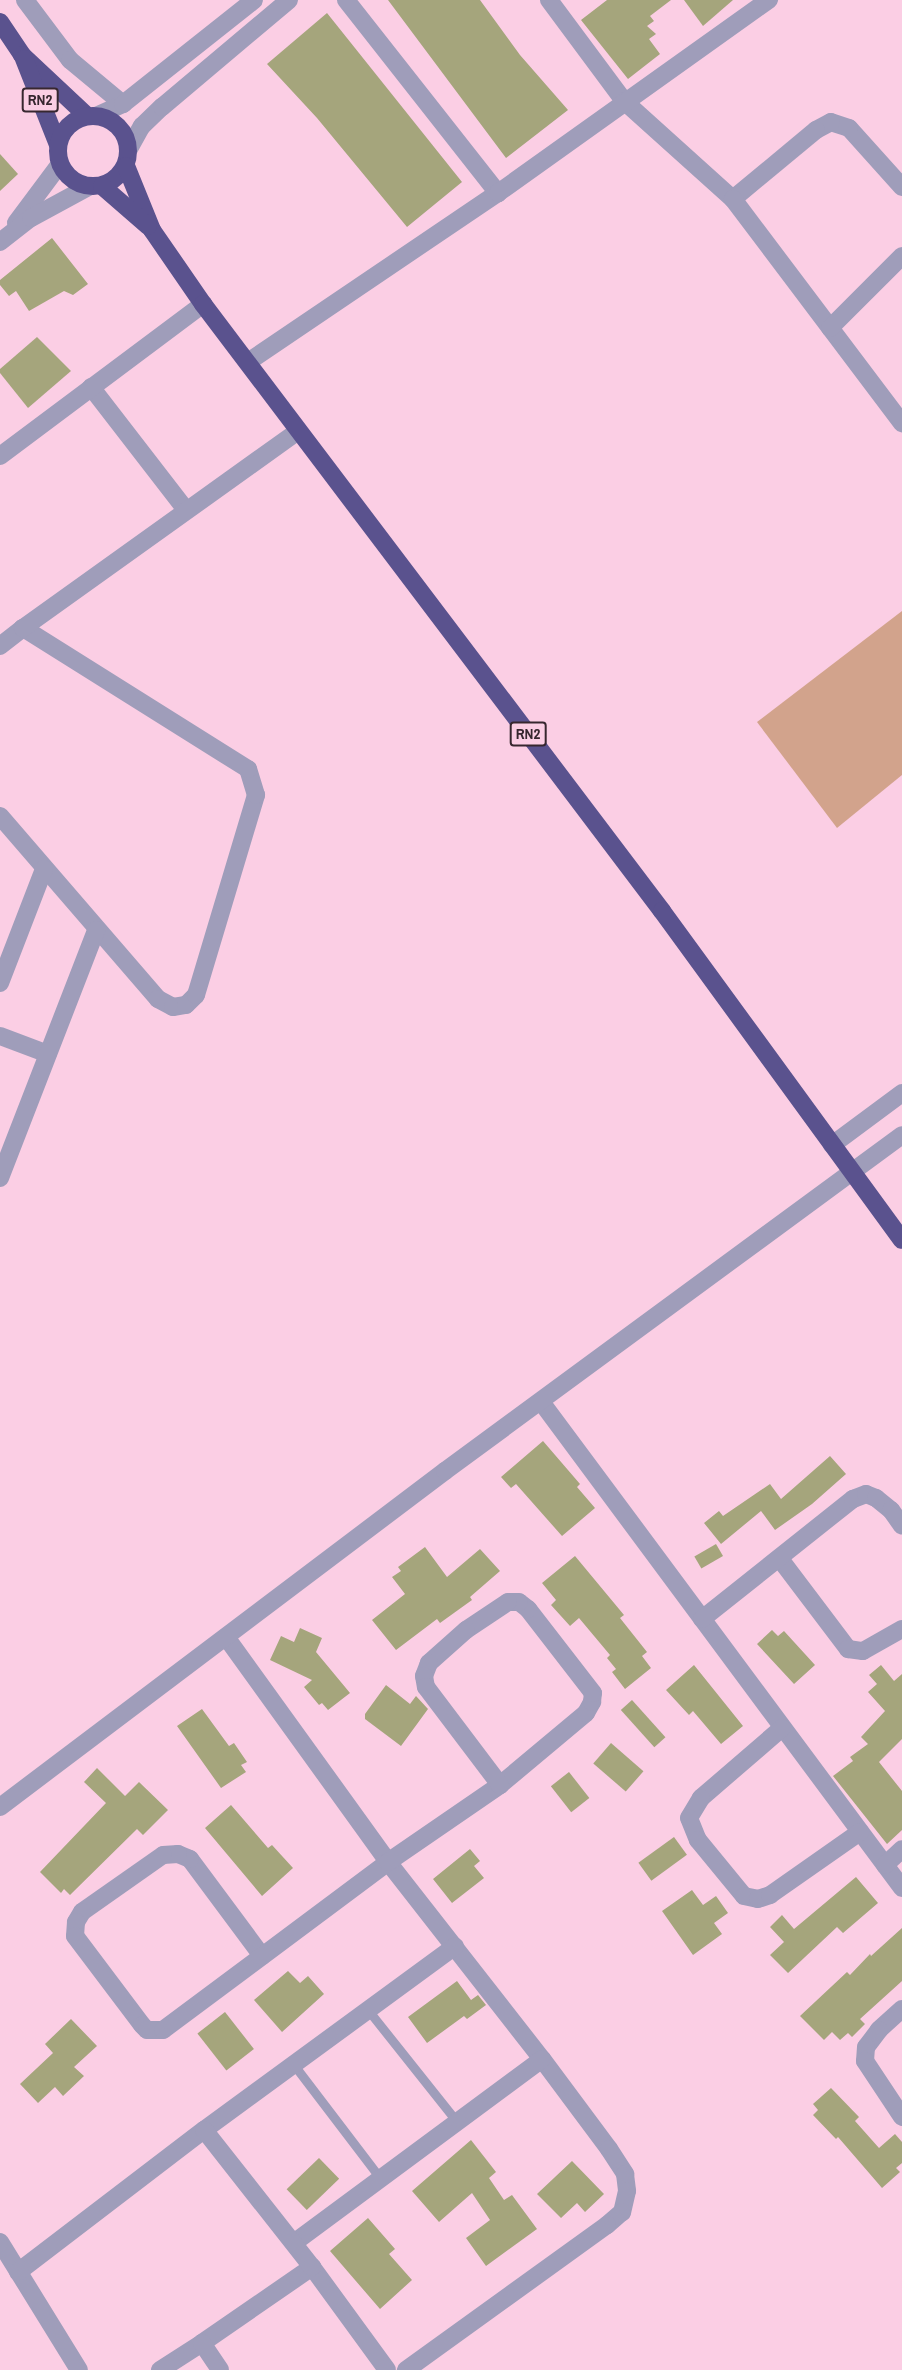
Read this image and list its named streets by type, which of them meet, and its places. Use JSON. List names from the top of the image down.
{
  "streets": {
    "highway": ["RN2"]
  }
}
